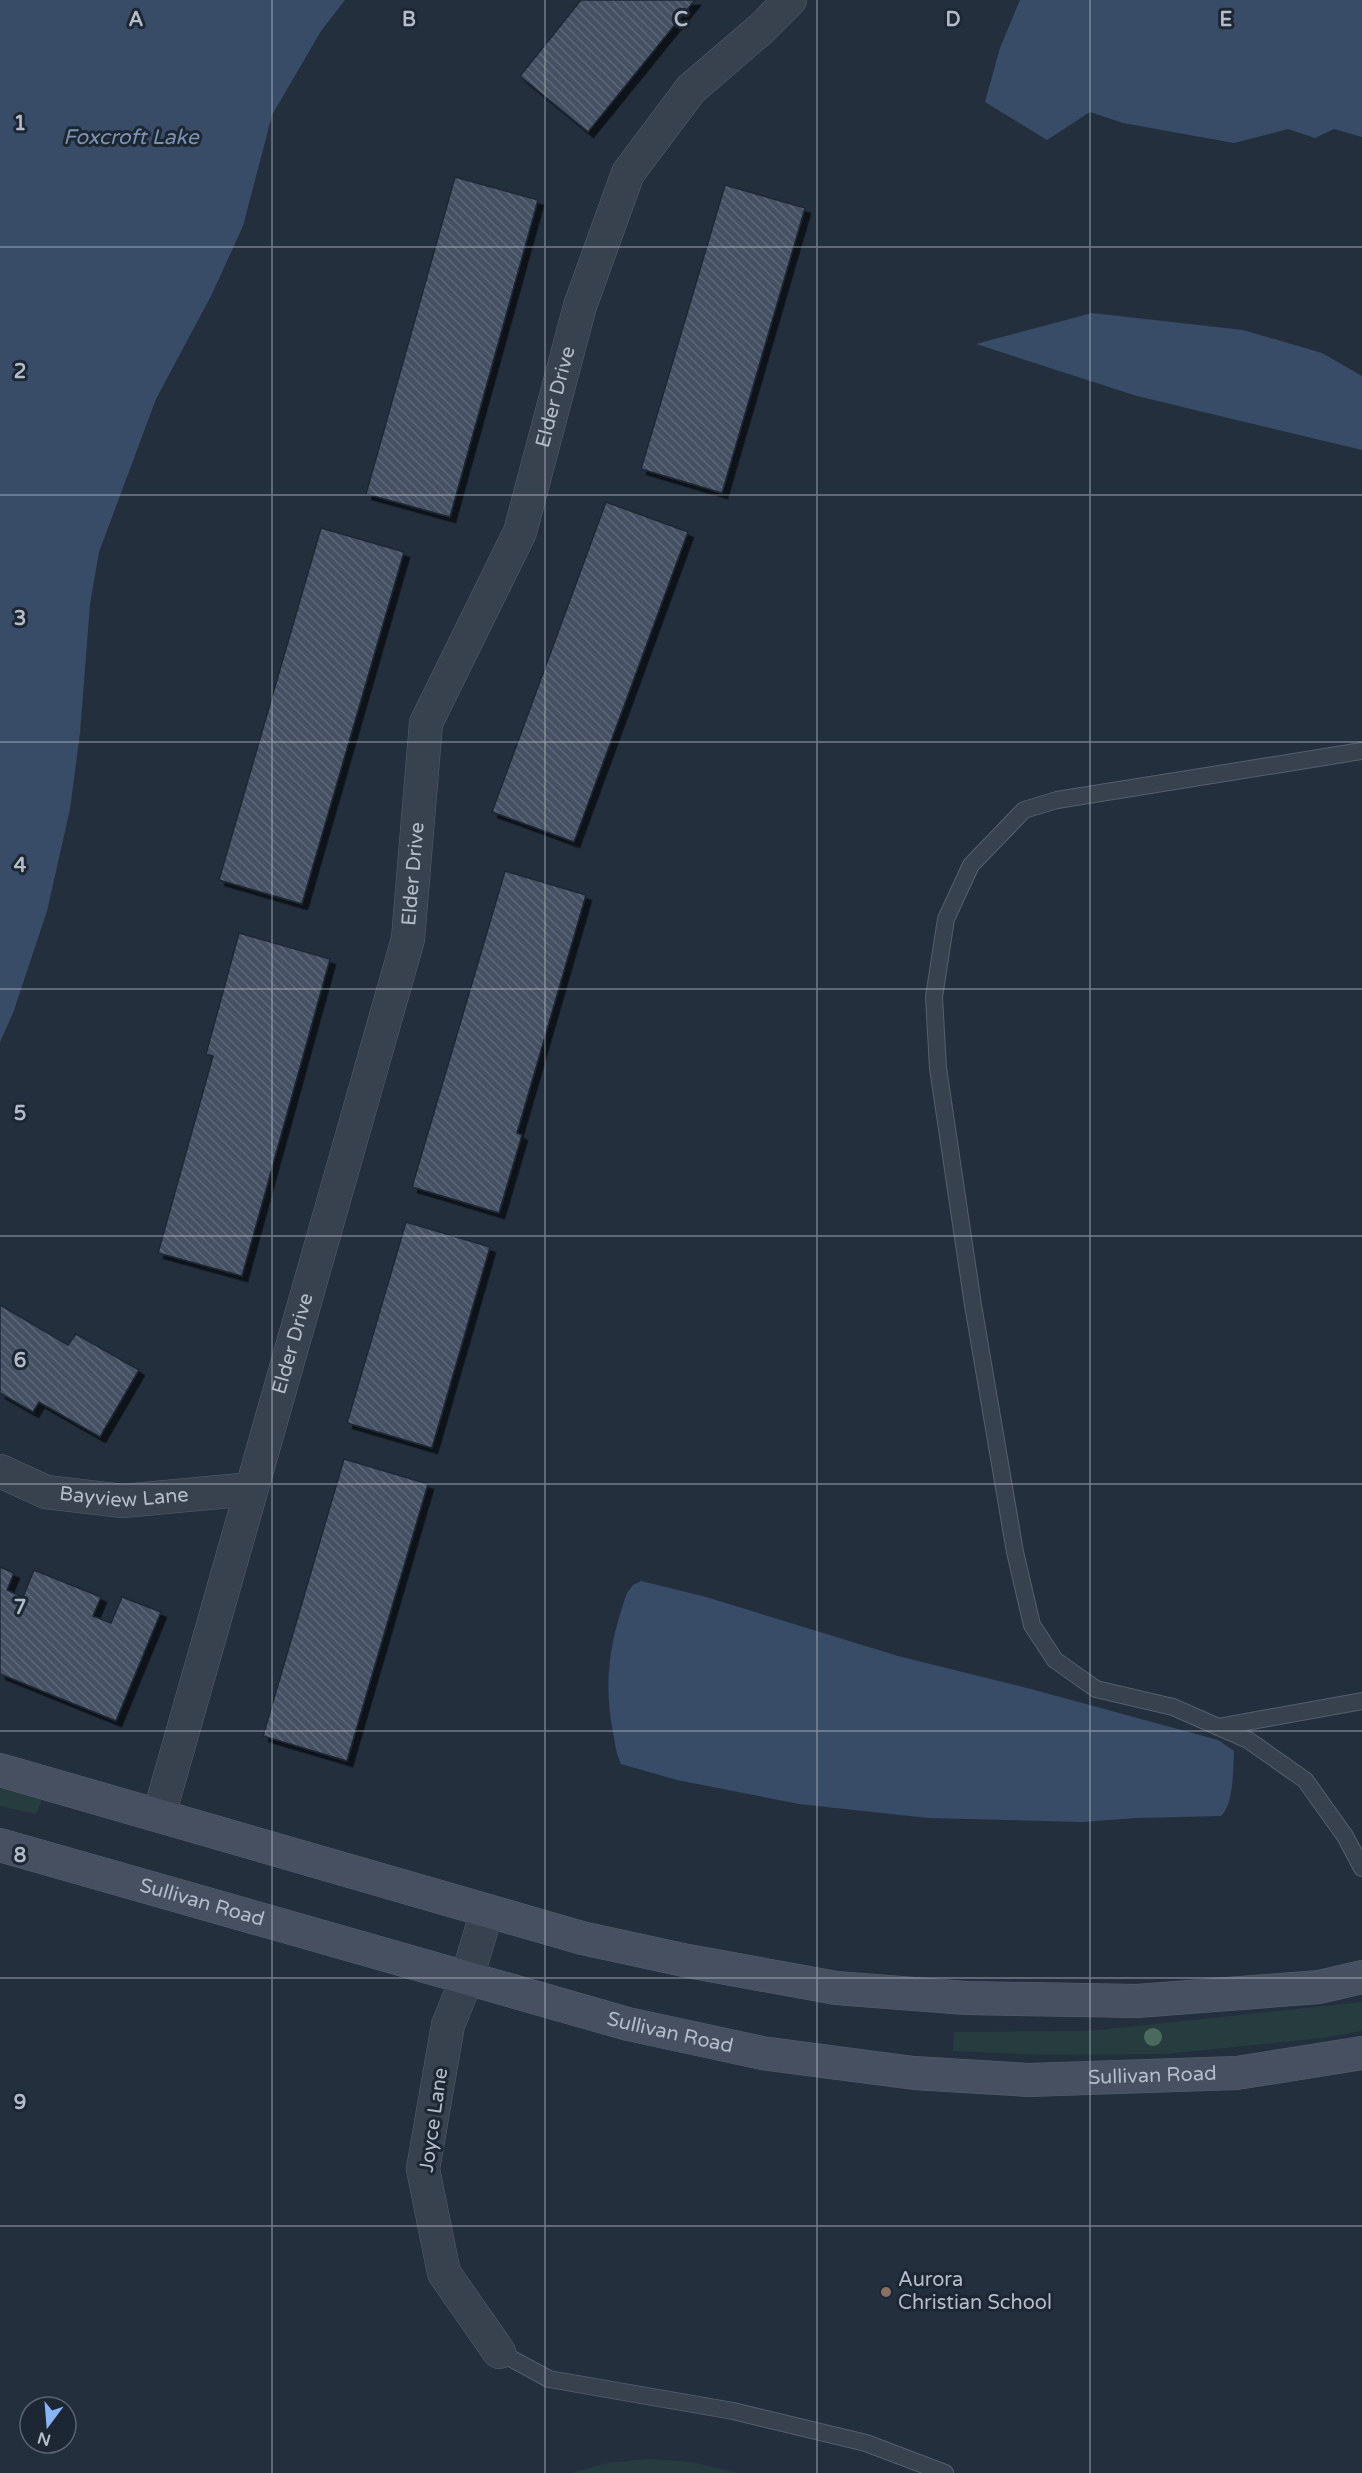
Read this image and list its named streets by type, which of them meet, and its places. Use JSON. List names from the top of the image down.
{
  "streets": {
    "street": [
      "Elder Drive",
      "Bayview Lane",
      "Sullivan Road",
      "Joyce Lane"
    ]
  },
  "crossings": [
    ["Elder Drive", "Bayview Lane"],
    ["Sullivan Road", "Joyce Lane"]
  ],
  "water": ["Foxcroft Lake"],
  "places": ["Aurora Christian School"],
  "north": "bottom",
  "grid": {
    "columns": [
      "A",
      "B",
      "C",
      "D",
      "E"
    ],
    "rows": [
      "1",
      "2",
      "3",
      "4",
      "5",
      "6",
      "7",
      "8",
      "9"
    ]
  }
}
